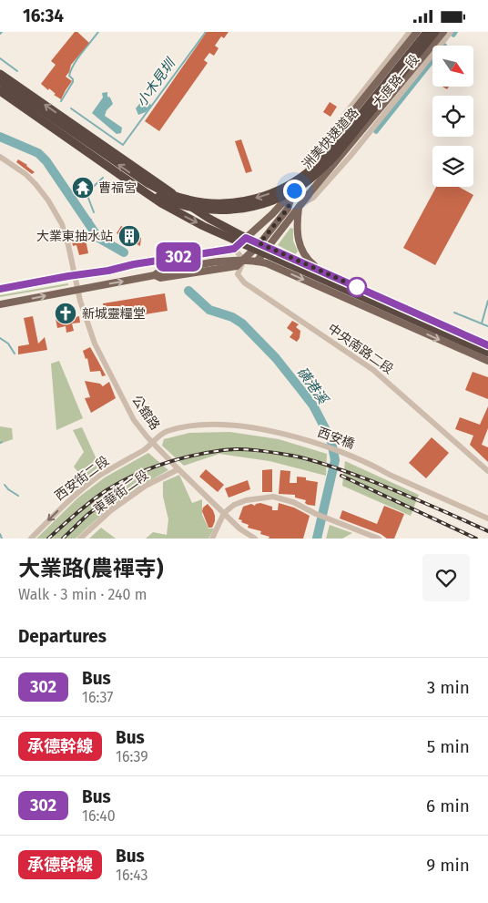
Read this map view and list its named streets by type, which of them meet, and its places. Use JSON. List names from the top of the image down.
{
  "streets": {
    "highway": ["洲美快速道路"],
    "main road": ["大度路一段"],
    "street": [
      "中央南路二段",
      "公舘路",
      "西安橋",
      "西安街二段",
      "東華街二段"
    ]
  },
  "crossings": [
    ["公舘路", "西安橋"],
    ["公舘路", "西安街二段"],
    ["公舘路", "東華街二段"],
    ["西安橋", "西安街二段"]
  ],
  "one_way": ["洲美快速道路", "西安街二段"],
  "water": ["小木見圳", "磺港溪"],
  "places": {
    "temple": ["曹福宮"],
    "building": ["大業東抽水站"],
    "church": ["新城靈糧堂"]
  },
  "lines": ["bus line 302"],
  "north": "bottom right",
  "page": {
    "status": "16:34",
    "on_map": "302",
    "heading": [
      ["大業路(農禪寺)", "Walk · 3 min · 240 m"],
      "Departures"
    ],
    "list": [
      {
        "mark": "302",
        "name": "Bus",
        "note": "16:37",
        "value": "3 min"
      },
      {
        "mark": "承德幹線",
        "name": "Bus",
        "note": "16:39",
        "value": "5 min"
      },
      {
        "mark": "302",
        "name": "Bus",
        "note": "16:40",
        "value": "6 min"
      },
      {
        "mark": "承德幹線",
        "name": "Bus",
        "note": "16:43",
        "value": "9 min"
      }
    ]
  }
}
